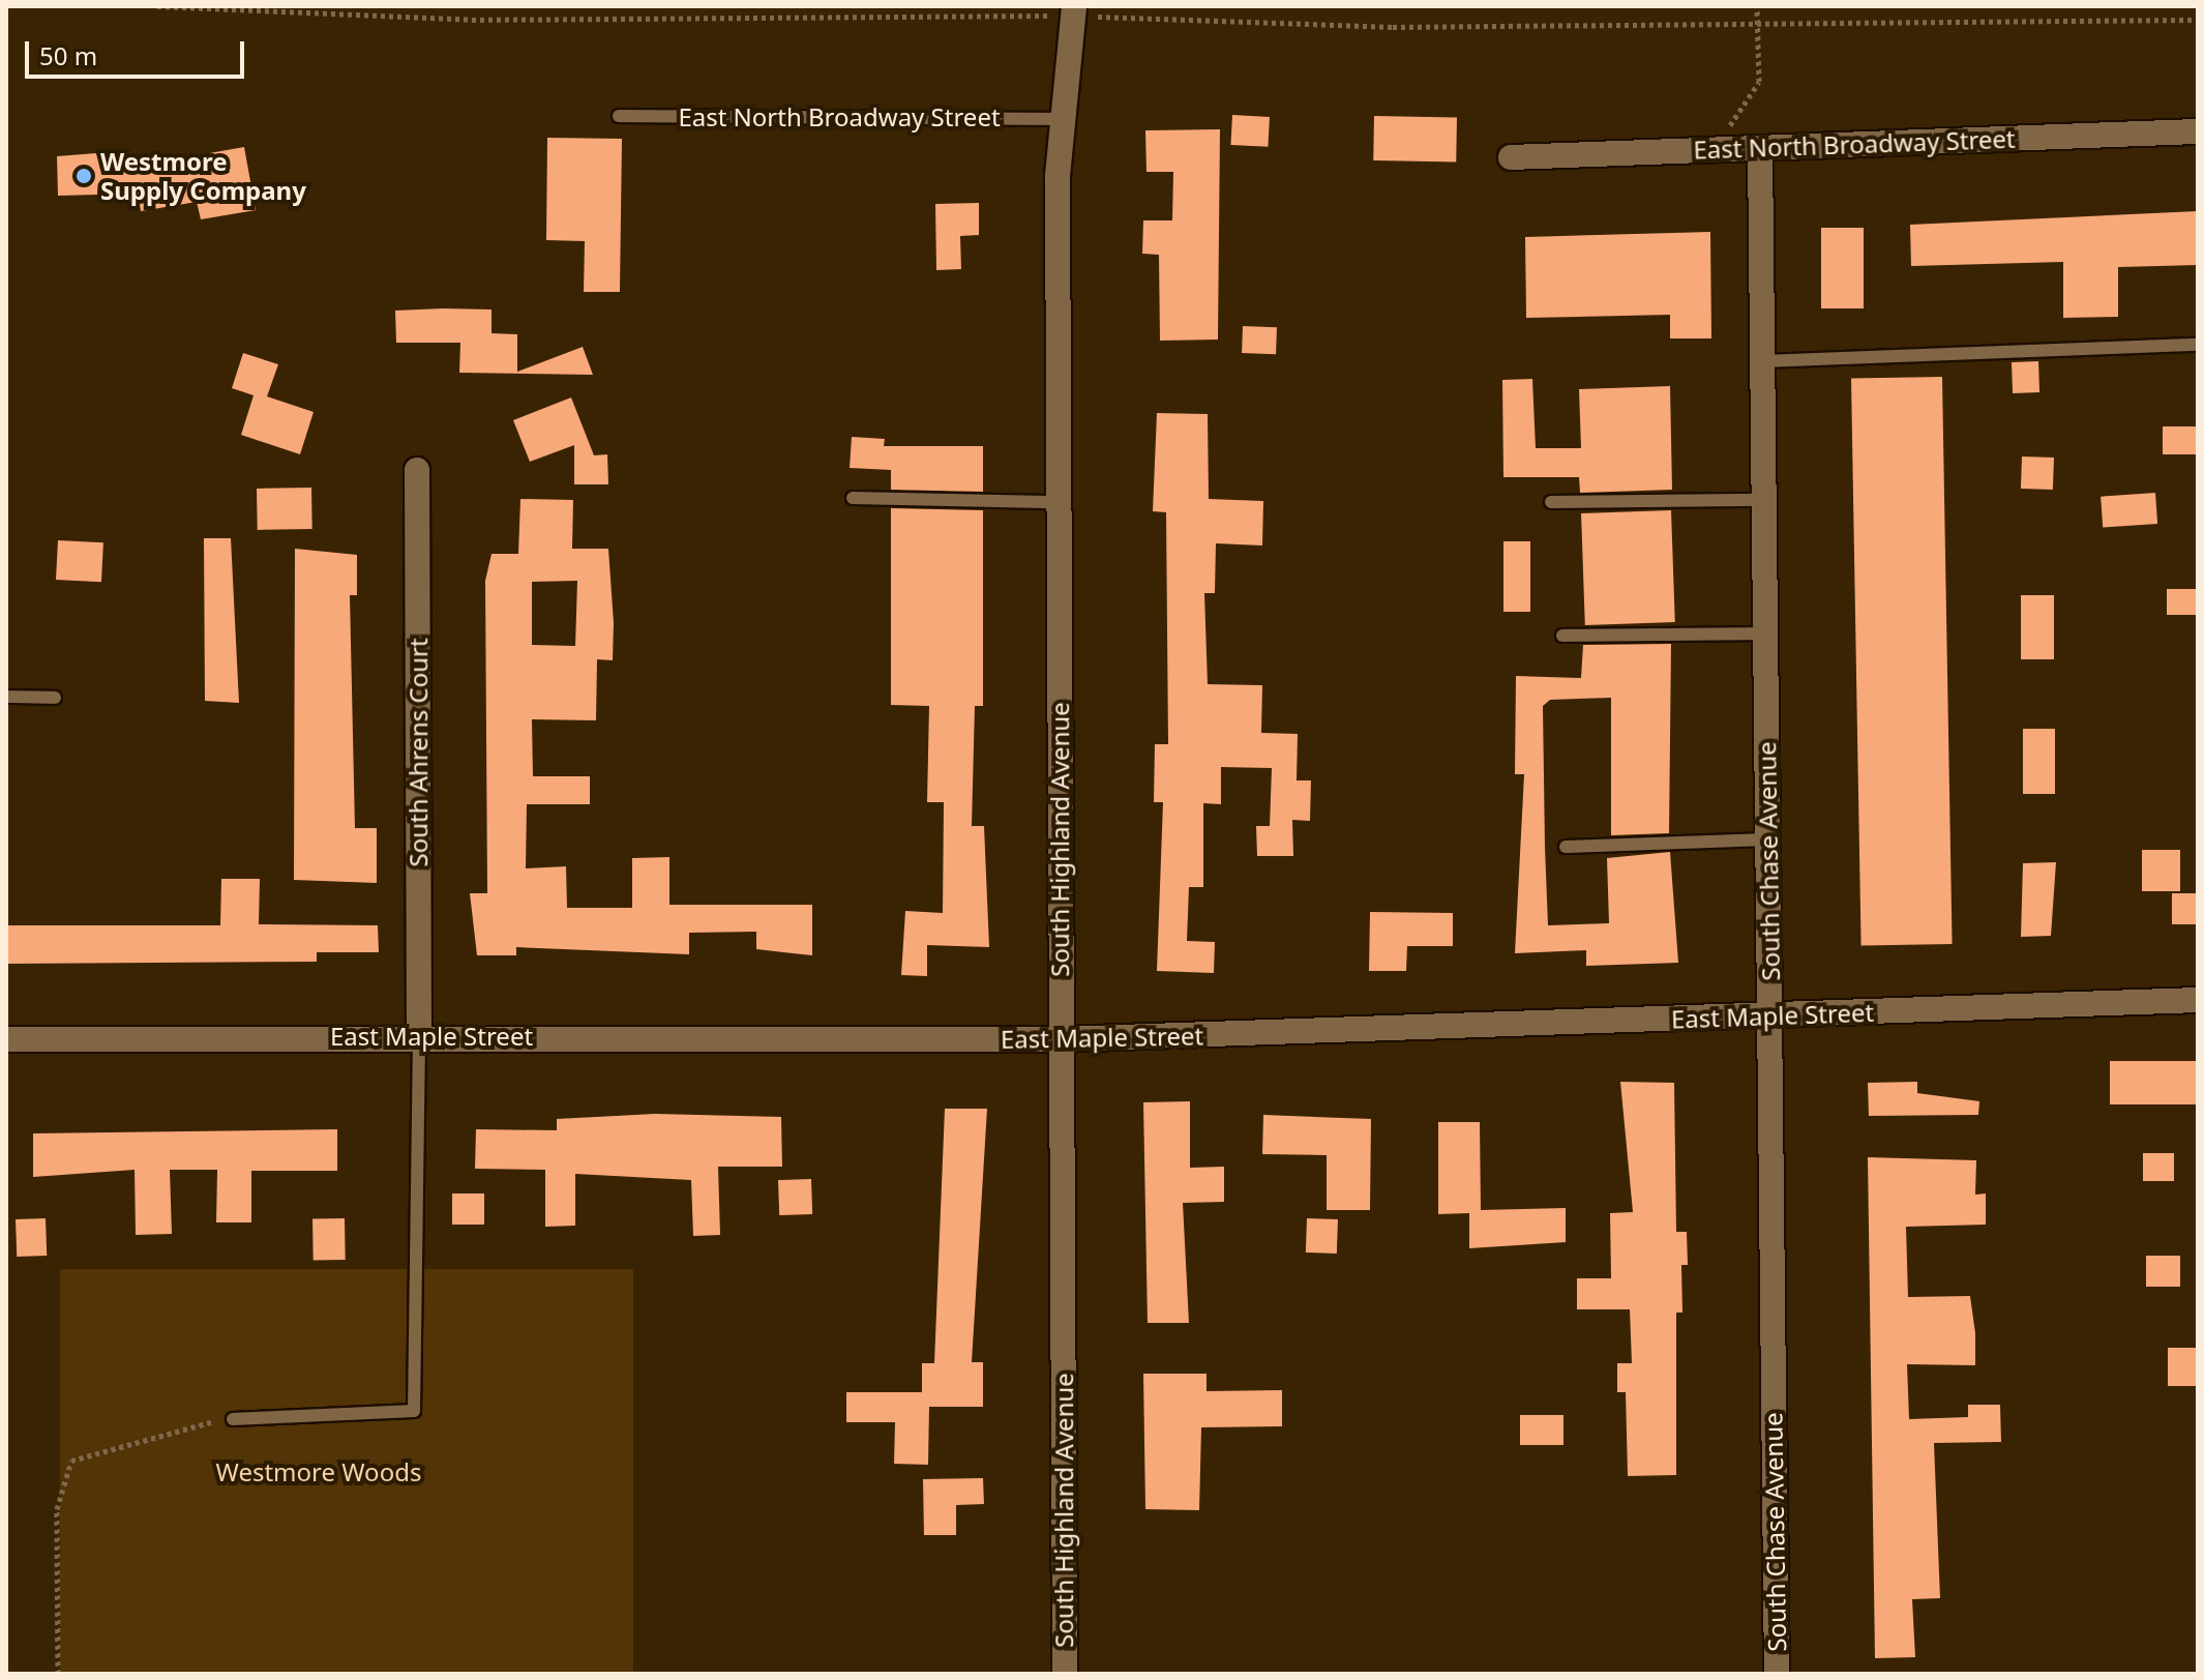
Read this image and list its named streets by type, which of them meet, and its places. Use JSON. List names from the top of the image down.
{
  "streets": {
    "street": [
      "East North Broadway Street",
      "South Ahrens Court",
      "South Highland Avenue",
      "South Chase Avenue",
      "East Maple Street"
    ]
  },
  "crossings": [
    ["East North Broadway Street", "South Highland Avenue"],
    ["East North Broadway Street", "South Chase Avenue"],
    ["South Ahrens Court", "East Maple Street"],
    ["South Highland Avenue", "East Maple Street"],
    ["South Chase Avenue", "East Maple Street"]
  ],
  "parks": ["Westmore Woods"],
  "places": ["Westmore Supply Company"],
  "scale_bar": "50 m"
}
